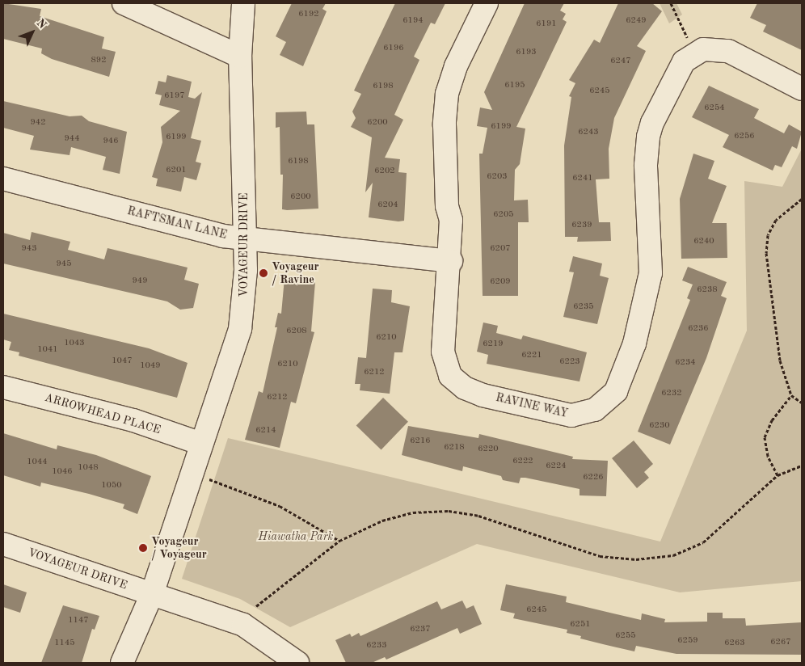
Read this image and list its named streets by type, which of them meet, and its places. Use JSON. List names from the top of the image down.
{
  "streets": {
    "street": [
      "RAFTSMAN LANE",
      "VOYAGEUR DRIVE",
      "RAVINE WAY",
      "ARROWHEAD PLACE"
    ]
  },
  "crossings": [
    ["RAFTSMAN LANE", "VOYAGEUR DRIVE"],
    ["RAFTSMAN LANE", "RAVINE WAY"],
    ["VOYAGEUR DRIVE", "ARROWHEAD PLACE"]
  ],
  "parks": ["Hiawatha Park"],
  "places": ["Voyageur / Ravine", "Voyageur / Voyageur"],
  "house_numbers": [
    "6192",
    "6194",
    "6249",
    "6191",
    "6196",
    "6193",
    "892",
    "6247",
    "6195",
    "6198",
    "6245",
    "6197",
    "6254",
    "942",
    "6200",
    "6199",
    "6243",
    "6256",
    "6199",
    "944",
    "946",
    "6198",
    "6201",
    "6202",
    "6203",
    "6241",
    "6200",
    "6204",
    "6205",
    "6239",
    "6240",
    "943",
    "6207",
    "945",
    "949",
    "6209",
    "6238",
    "6235",
    "6236",
    "6208",
    "6210",
    "1043",
    "6219",
    "1041",
    "6221",
    "1047",
    "6223",
    "6234",
    "6210",
    "1049",
    "6212",
    "6232",
    "6212",
    "6230",
    "6214",
    "6216",
    "6218",
    "6220",
    "6222",
    "1044",
    "6224",
    "1048",
    "1046",
    "6226",
    "1050",
    "6245",
    "1147",
    "6251",
    "6237",
    "6255",
    "6259",
    "6267",
    "1145",
    "6263",
    "6233"
  ],
  "north": "top right"
}
